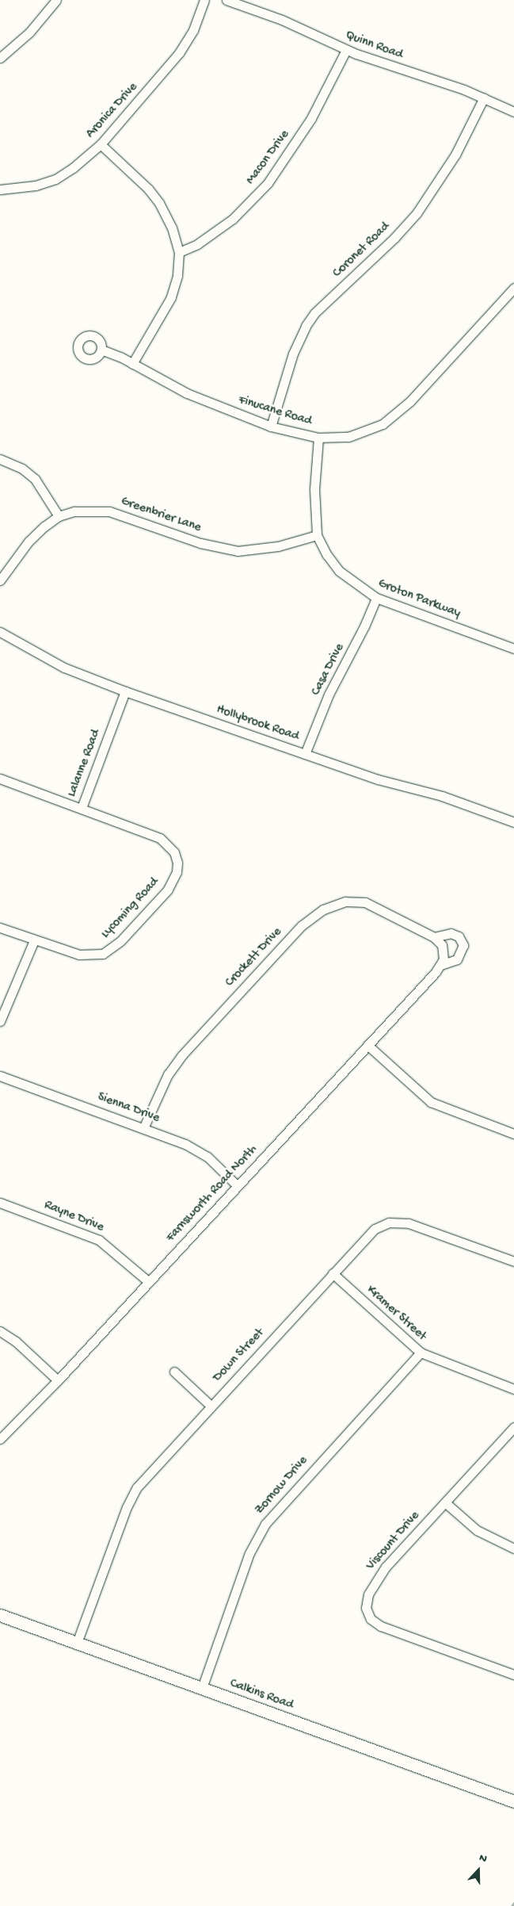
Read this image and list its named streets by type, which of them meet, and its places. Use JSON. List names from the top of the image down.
{
  "streets": {
    "main road": ["Calkins Road"],
    "street": [
      "Quinn Road",
      "Aronica Drive",
      "Macon Drive",
      "Coronet Road",
      "Finucane Road",
      "Greenbrier Lane",
      "Groton Parkway",
      "Casa Drive",
      "Hollybrook Road",
      "Lalanne Road",
      "Lycoming Road",
      "Crockett Drive",
      "Sienna Drive",
      "Farnsworth Road North",
      "Rayne Drive",
      "Kramer Street",
      "Down Street",
      "Zornow Drive",
      "Viscount Drive"
    ]
  },
  "crossings": [
    ["Quinn Road", "Macon Drive"],
    ["Quinn Road", "Coronet Road"],
    ["Coronet Road", "Finucane Road"],
    ["Finucane Road", "Groton Parkway"],
    ["Greenbrier Lane", "Groton Parkway"],
    ["Groton Parkway", "Casa Drive"],
    ["Casa Drive", "Hollybrook Road"],
    ["Hollybrook Road", "Lalanne Road"],
    ["Lalanne Road", "Lycoming Road"],
    ["Crockett Drive", "Sienna Drive"],
    ["Sienna Drive", "Farnsworth Road North"],
    ["Farnsworth Road North", "Rayne Drive"],
    ["Kramer Street", "Down Street"],
    ["Kramer Street", "Zornow Drive"],
    ["Down Street", "Calkins Road"],
    ["Zornow Drive", "Calkins Road"]
  ],
  "north": "top"
}
